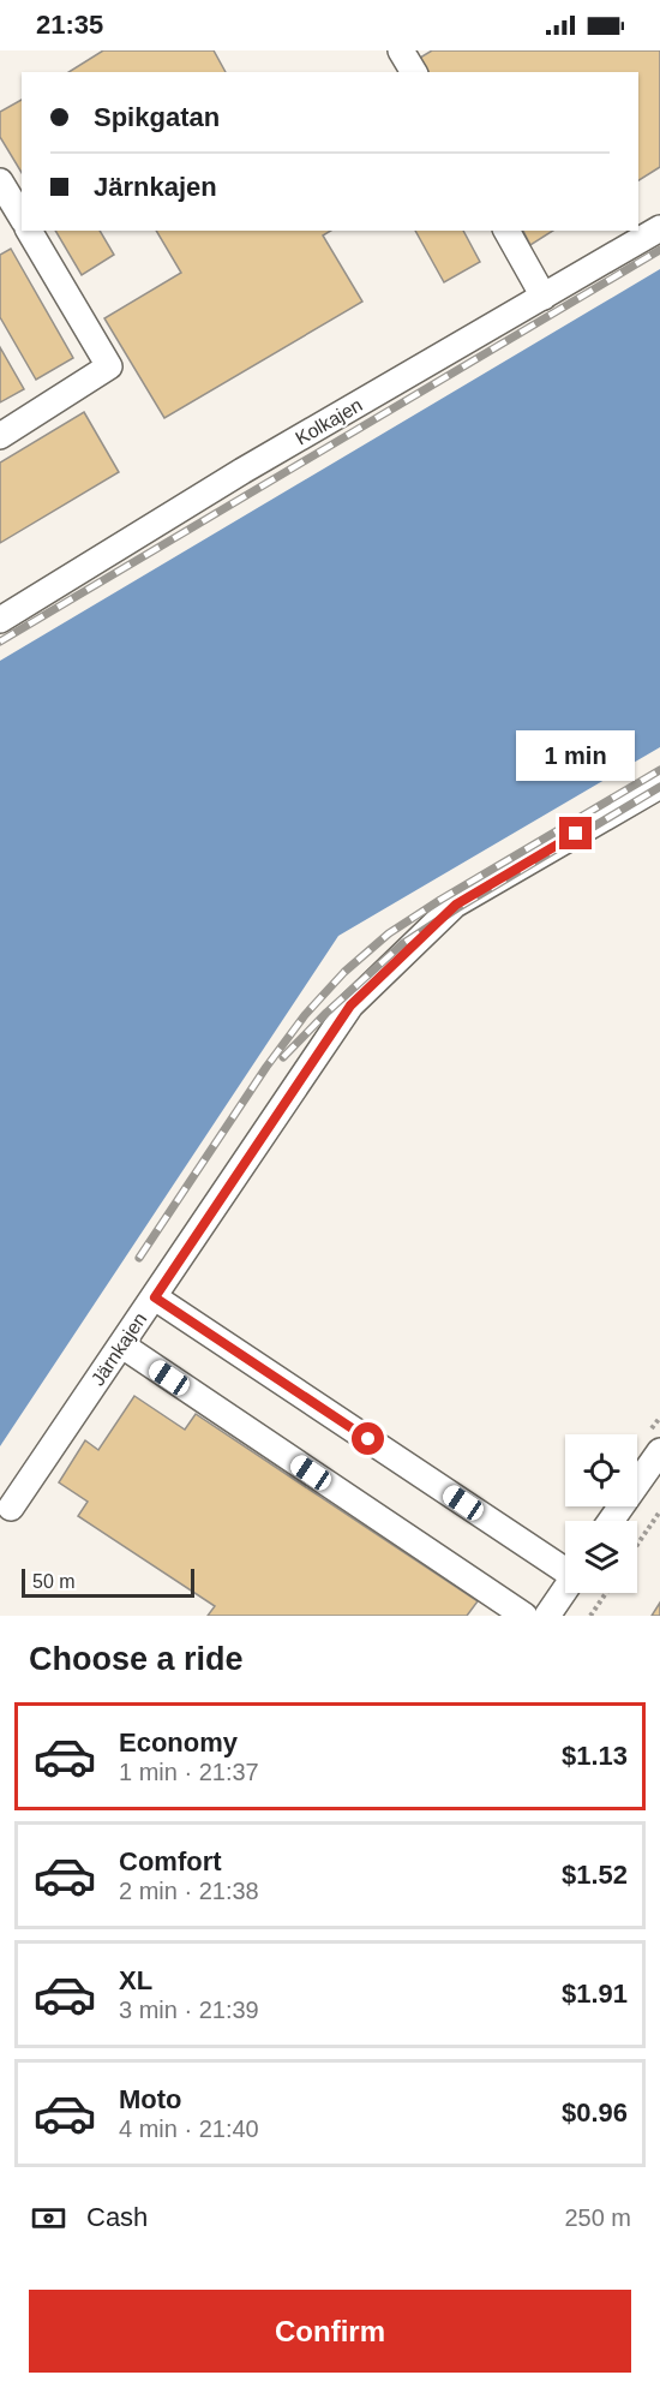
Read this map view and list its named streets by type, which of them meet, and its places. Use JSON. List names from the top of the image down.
{
  "streets": {
    "street": ["Kolkajen", "Järnkajen"]
  },
  "scale_bar": "50 m",
  "page": {
    "status": "21:35",
    "banner": ["Spikgatan", "Järnkajen"],
    "bubble": "1 min",
    "scale": "50 m",
    "heading": "Choose a ride",
    "list": [
      {
        "name": "Economy",
        "note": "1 min · 21:37",
        "value": "$1.13"
      },
      {
        "name": "Comfort",
        "note": "2 min · 21:38",
        "value": "$1.52"
      },
      {
        "name": "XL",
        "note": "3 min · 21:39",
        "value": "$1.91"
      },
      {
        "name": "Moto",
        "note": "4 min · 21:40",
        "value": "$0.96"
      }
    ],
    "pay": ["Cash", "250 m"],
    "buttons": "Confirm"
  }
}
